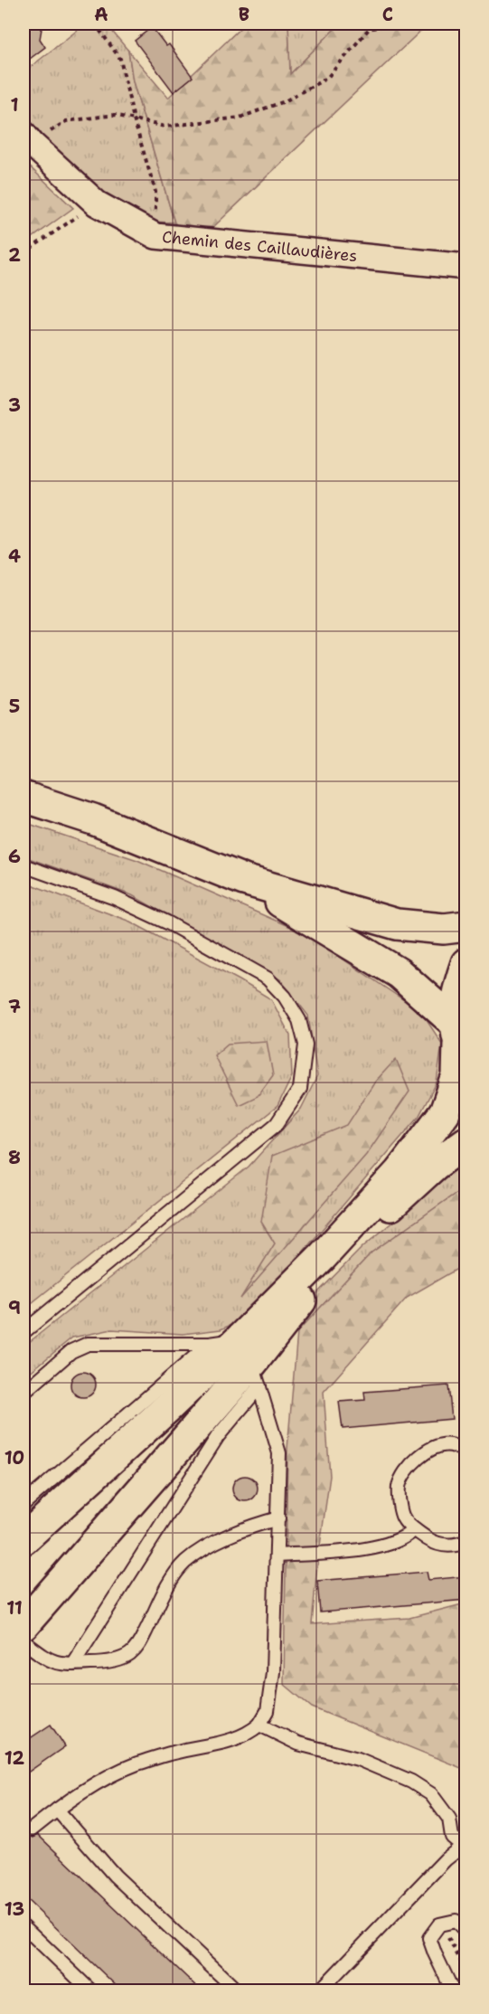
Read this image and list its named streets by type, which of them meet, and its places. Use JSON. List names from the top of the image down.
{
  "streets": {
    "street": ["Chemin des Caillaudières"]
  },
  "grid": {
    "columns": ["A", "B", "C"],
    "rows": [
      "1",
      "2",
      "3",
      "4",
      "5",
      "6",
      "7",
      "8",
      "9",
      "10",
      "11",
      "12",
      "13"
    ]
  }
}
